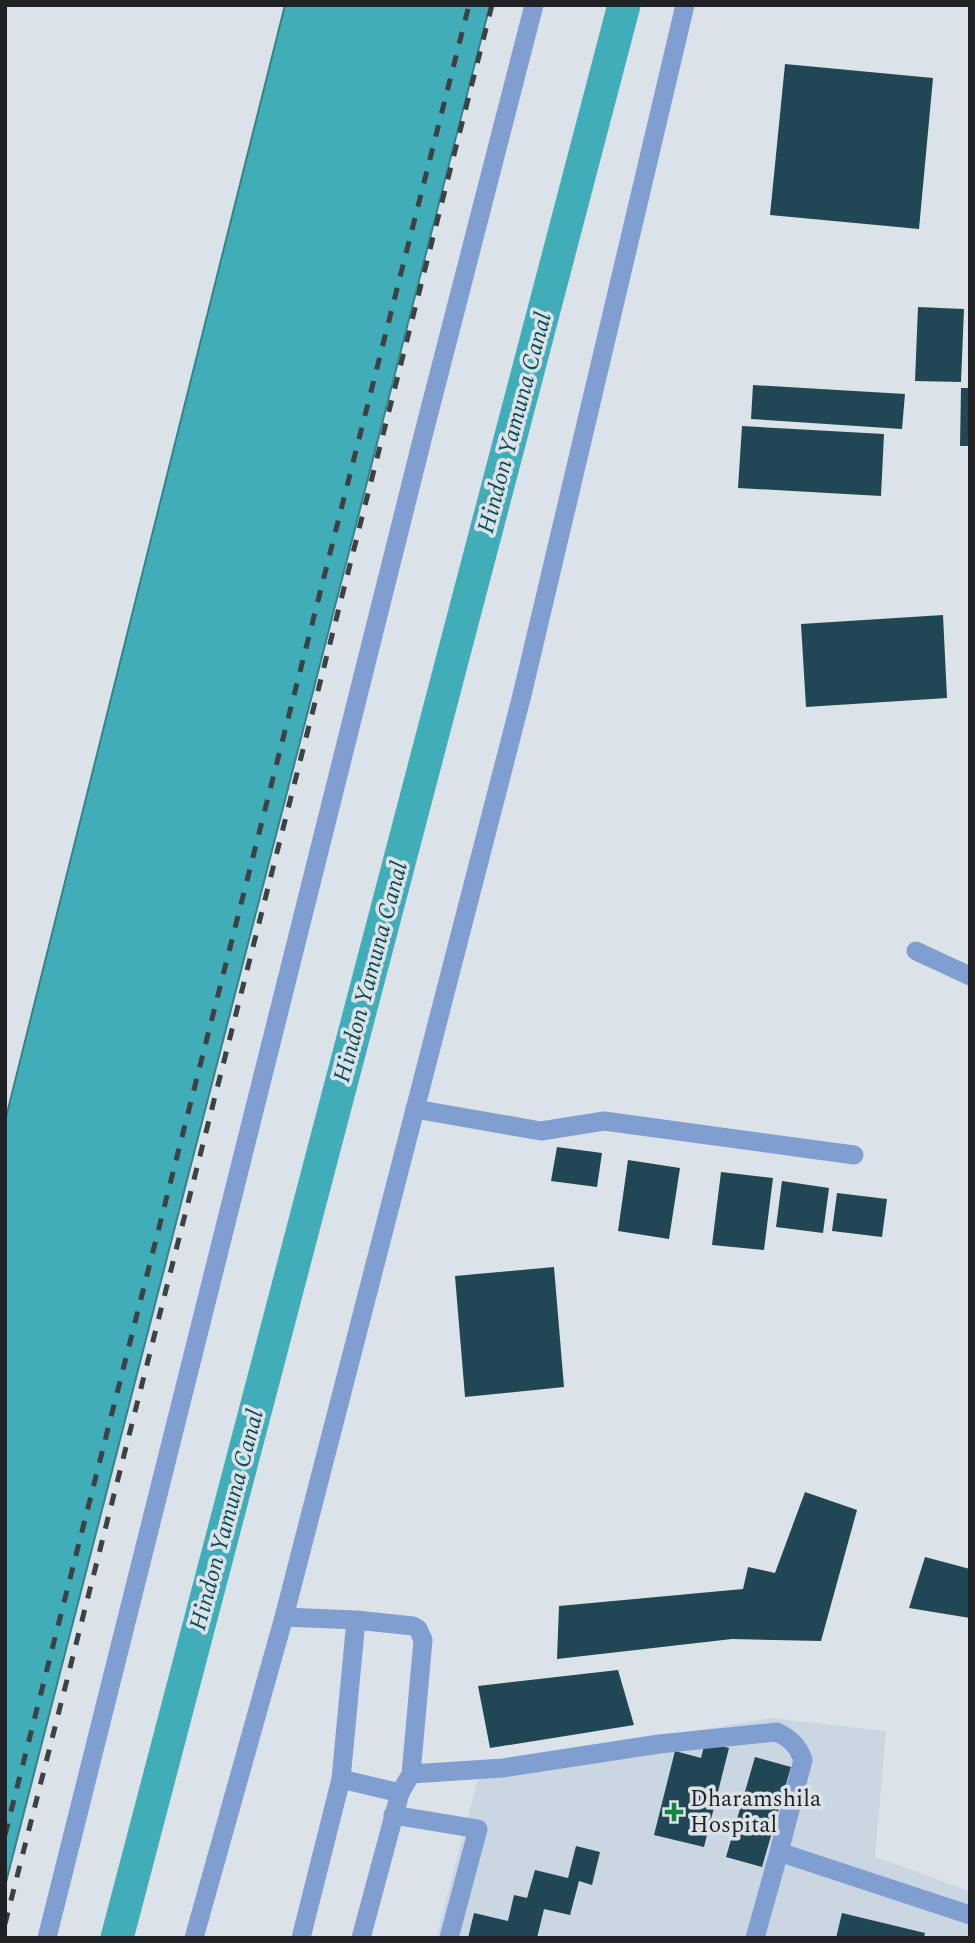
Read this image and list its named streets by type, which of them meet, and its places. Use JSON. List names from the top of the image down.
{
  "water": ["Hindon Yamuna Canal"],
  "places": {
    "health": ["Dharamshila Hospital"]
  }
}
